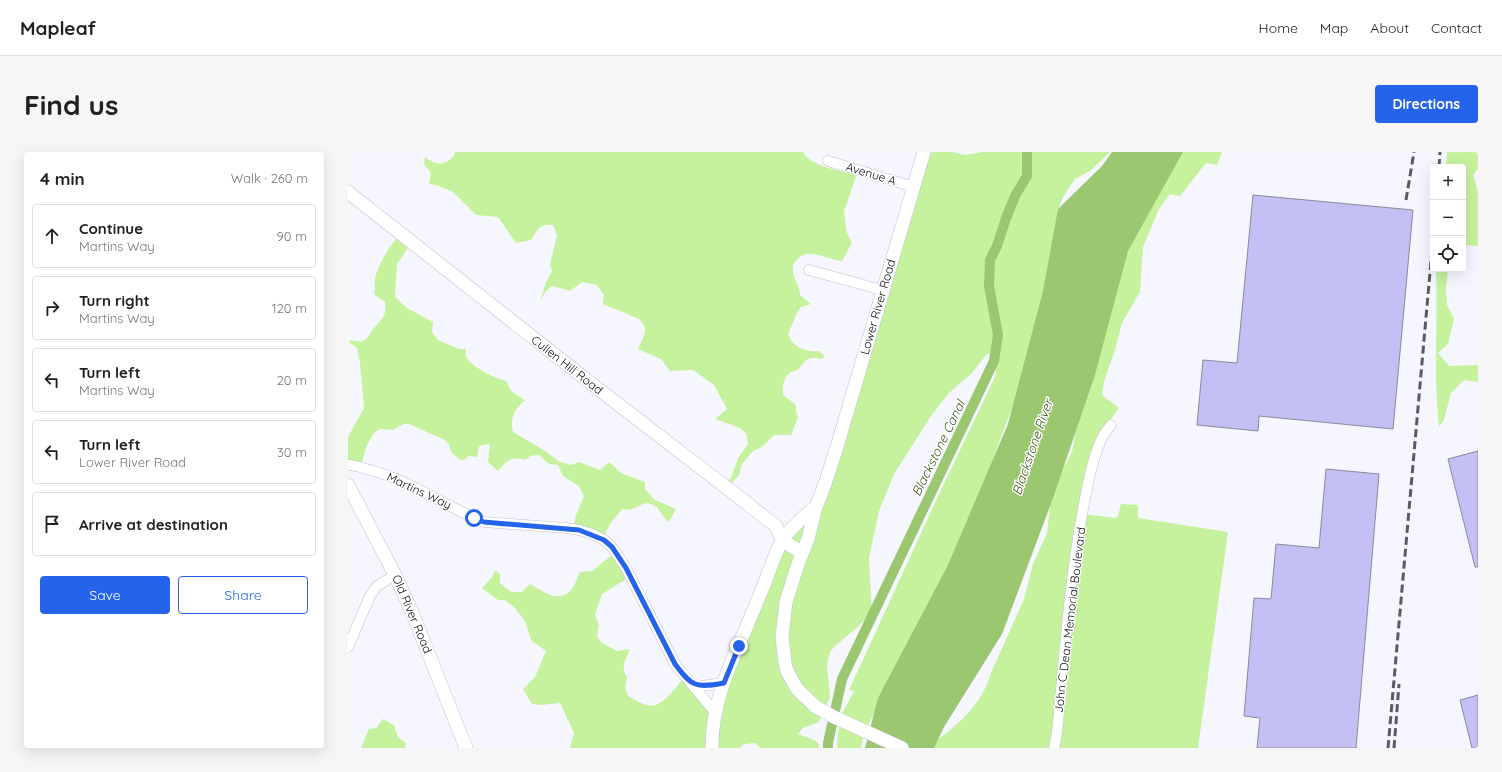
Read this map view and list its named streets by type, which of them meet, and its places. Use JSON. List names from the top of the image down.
{
  "streets": {
    "street": [
      "Avenue A",
      "Lower River Road",
      "Cullen Hill Road",
      "Martins Way",
      "Old River Road",
      "John C Dean Memorial Boulevard"
    ]
  },
  "crossings": [
    ["Avenue A", "Lower River Road"],
    ["Lower River Road", "Cullen Hill Road"],
    ["Lower River Road", "Martins Way"]
  ],
  "water": ["Blackstone River", "Blackstone Canal"],
  "page": {
    "header": "Mapleaf",
    "nav": [
      "Home",
      "Map",
      "About",
      "Contact"
    ],
    "buttons": [
      "Directions",
      ["Save", "Share"]
    ],
    "title": "Find us",
    "heading": ["4 min", "Walk · 260 m"],
    "map_buttons": ["+", "−"],
    "list": [
      ["Continue", "Martins Way", "90 m"],
      ["Turn right", "Martins Way", "120 m"],
      ["Turn left", "Martins Way", "20 m"],
      ["Turn left", "Lower River Road", "30 m"],
      "Arrive at destination"
    ]
  }
}
